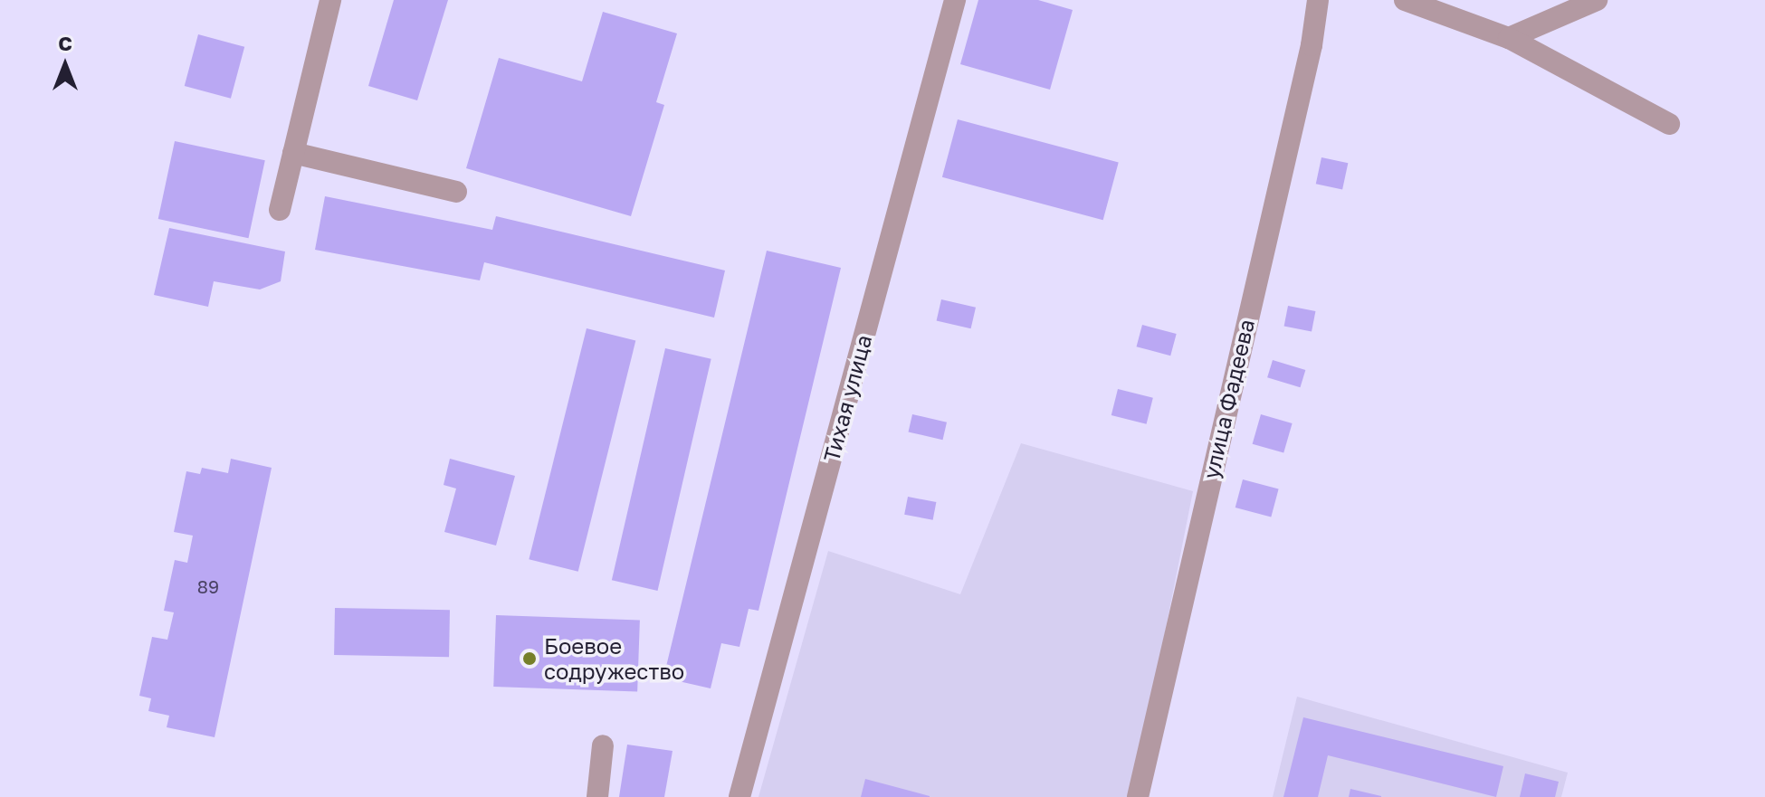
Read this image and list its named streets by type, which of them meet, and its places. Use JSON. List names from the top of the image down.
{
  "streets": {
    "lane": ["Тихая улица", "улица Фадеева"]
  },
  "places": ["Боевое содружество"],
  "house_numbers": ["89"],
  "north": "top"
}
